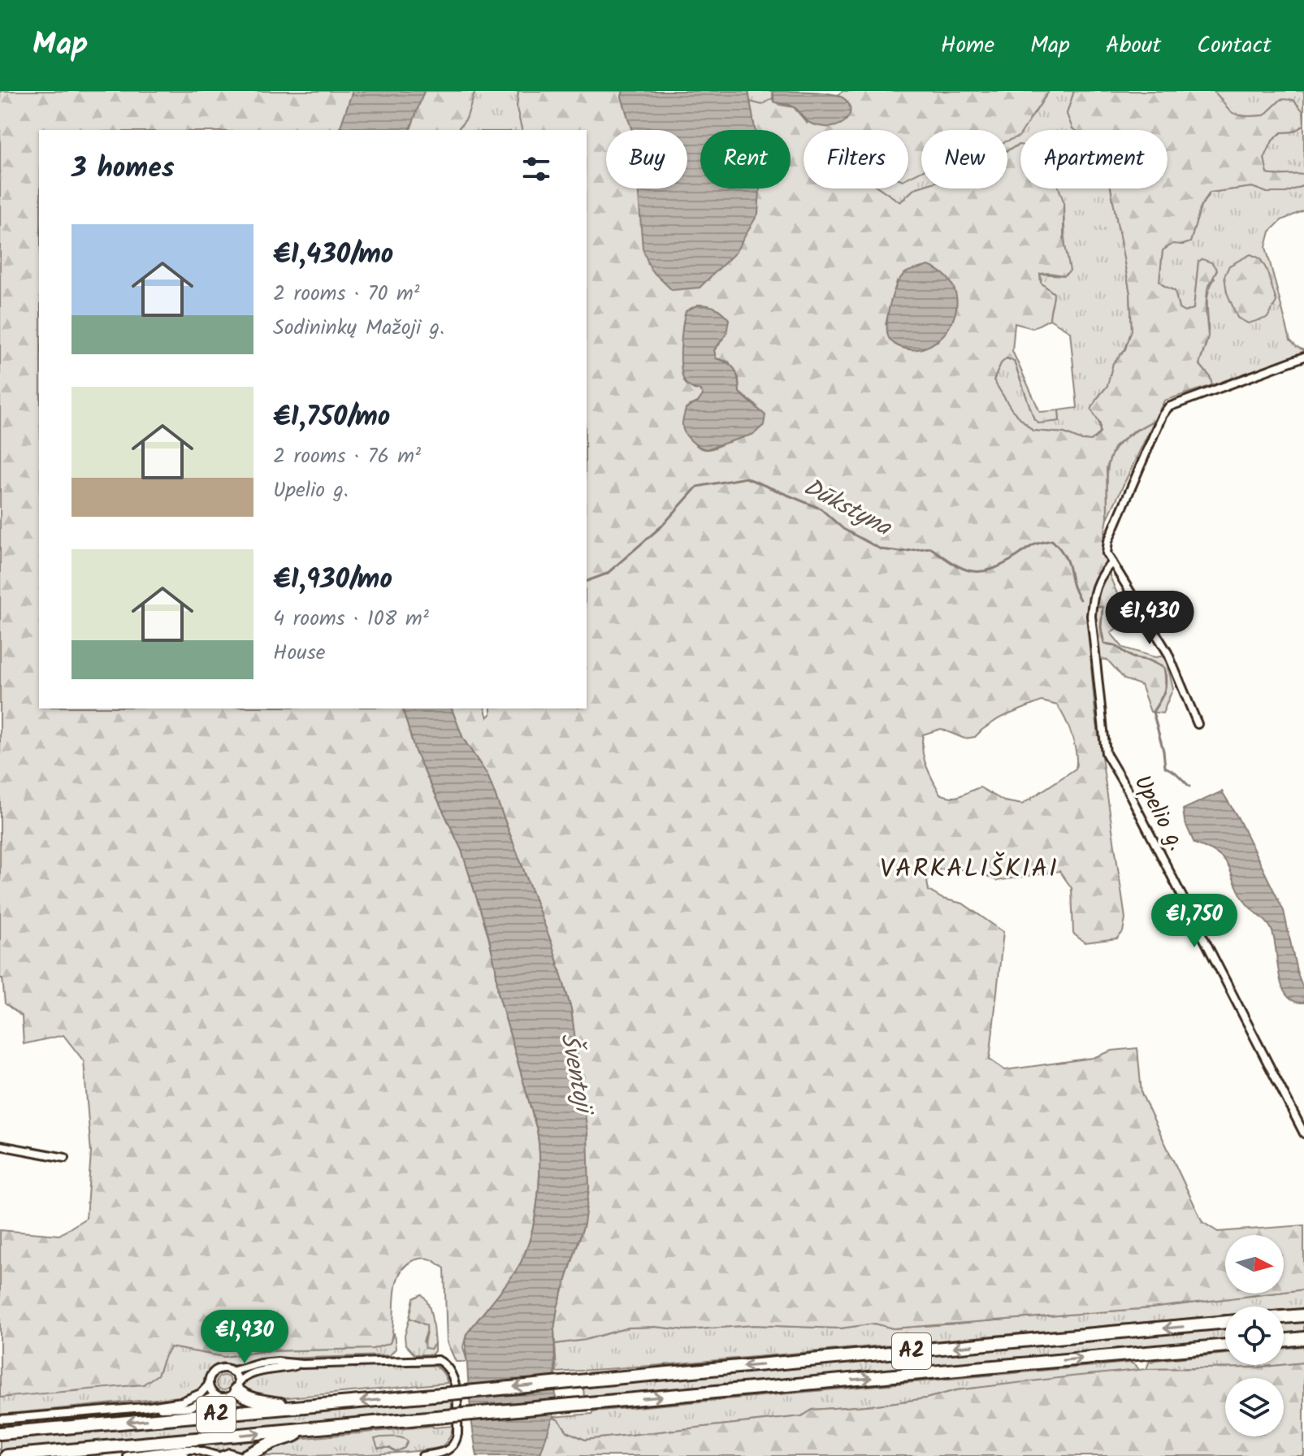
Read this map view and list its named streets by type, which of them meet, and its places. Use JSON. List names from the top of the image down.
{
  "streets": {
    "highway": ["A2"],
    "street": ["Upelio g."]
  },
  "districts": ["VARKALIŠKIAI"],
  "water": ["Dūkstyna", "Šventoji"],
  "north": "right",
  "page": {
    "header": "Map",
    "nav": [
      "Home",
      "Map",
      "About",
      "Contact"
    ],
    "chip": [
      "Buy",
      "Rent",
      "Filters",
      "New",
      "Apartment"
    ],
    "heading": "3 homes",
    "list": [
      {
        "name": "€1,430/mo",
        "note": "2 rooms · 70 m² · Sodininkų Mažoji g."
      },
      {
        "name": "€1,750/mo",
        "note": "2 rooms · 76 m² · Upelio g."
      },
      {
        "name": "€1,930/mo",
        "note": "4 rooms · 108 m² · House"
      }
    ],
    "price": ["€1,430", "€1,750", "€1,930"]
  }
}
